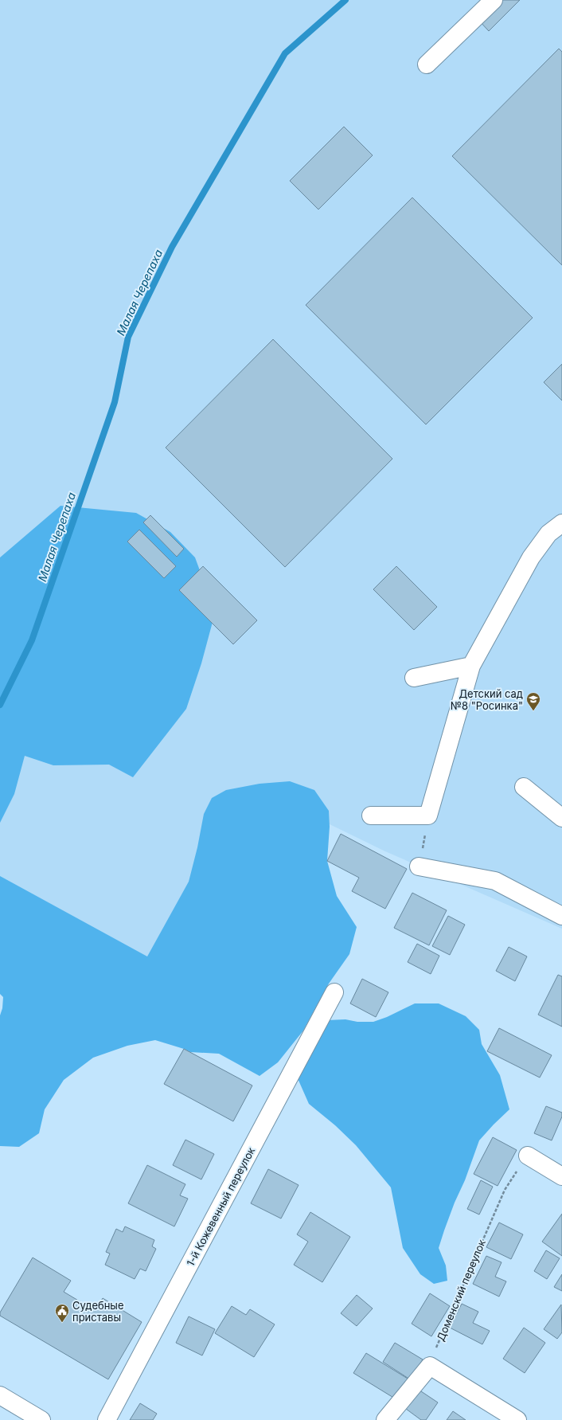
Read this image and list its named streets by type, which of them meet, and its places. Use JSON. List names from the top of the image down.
{
  "streets": {
    "street": ["1-й Кожевенный переулок"],
    "path": ["Доменский переулок"]
  },
  "water": ["Малая Черепаха"],
  "places": {
    "school or university": ["Детский сад №8 \"Росинка\""],
    "public building": ["Судебные приставы"]
  }
}
